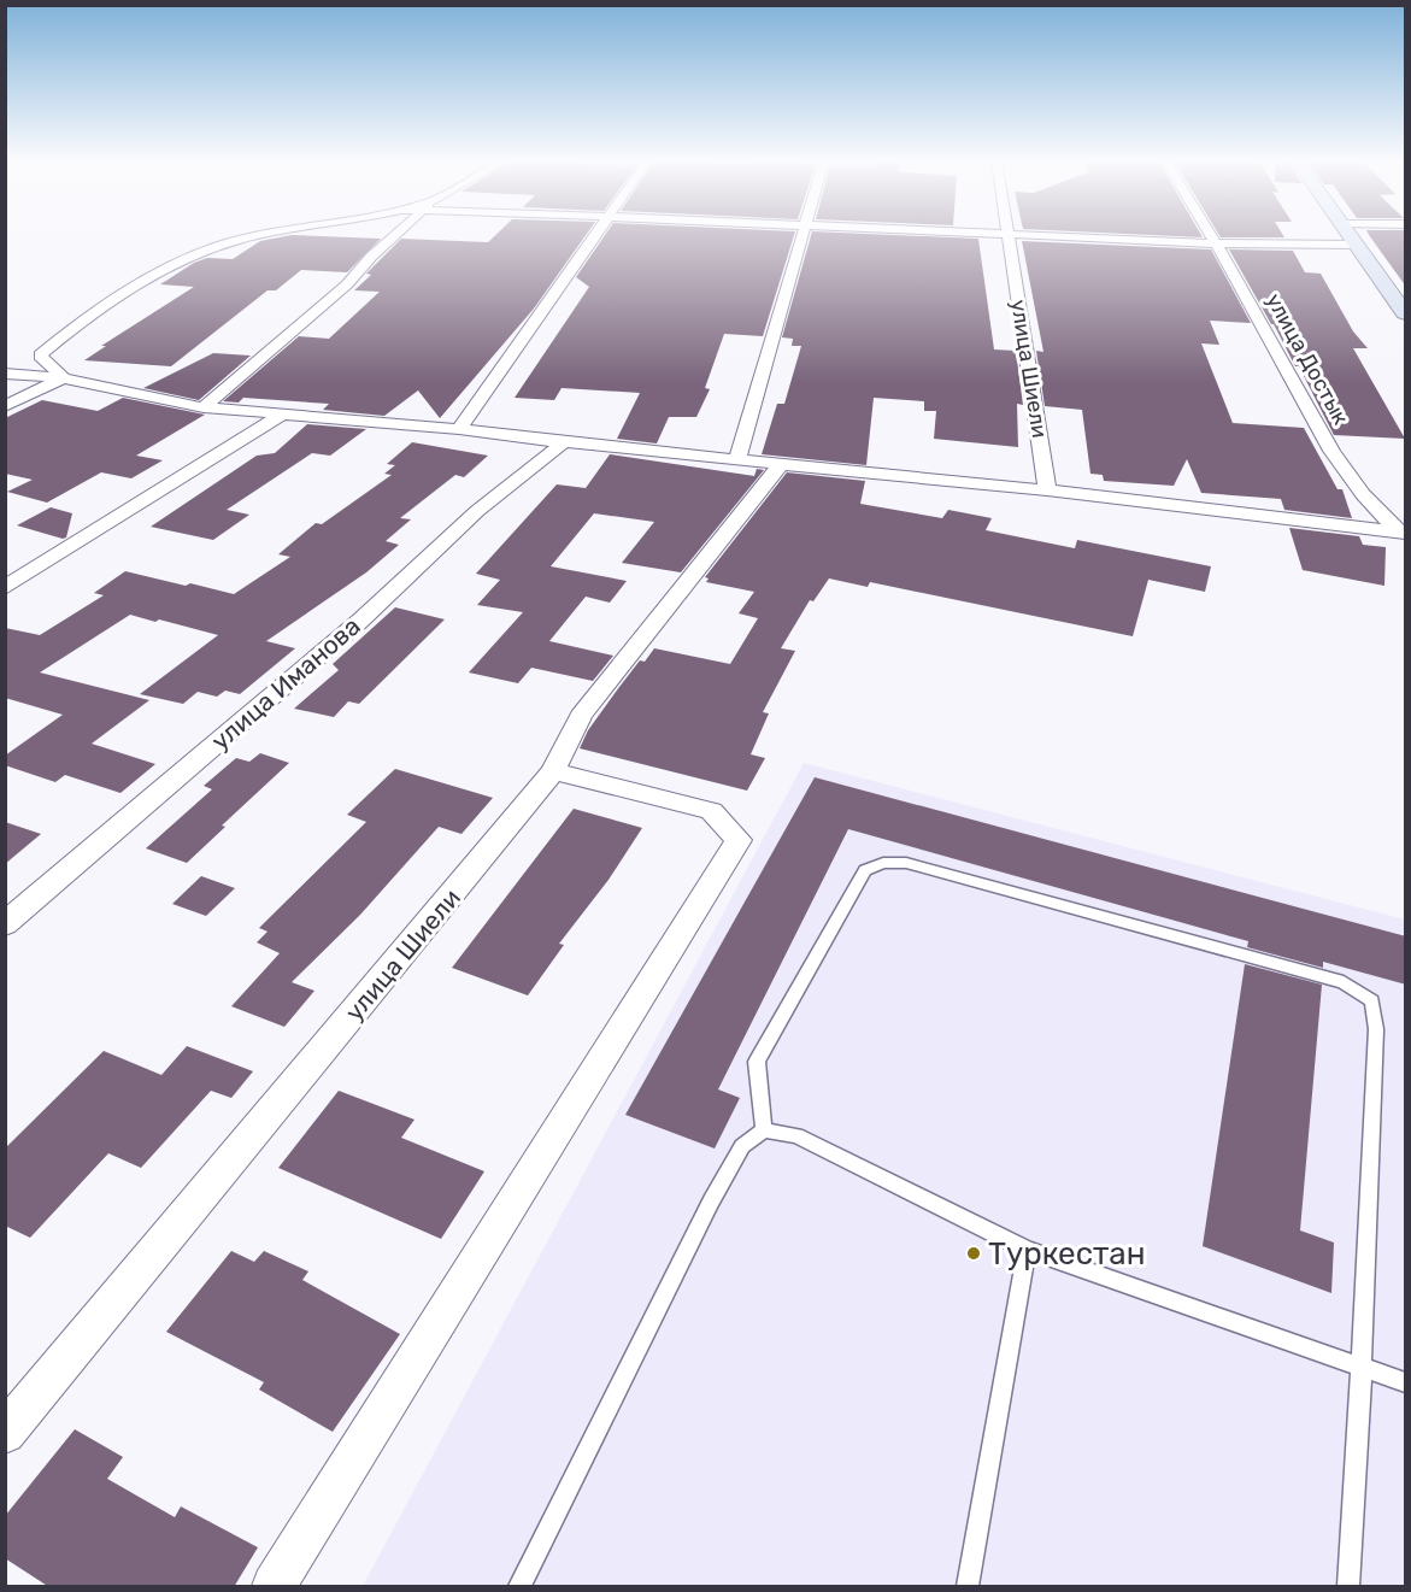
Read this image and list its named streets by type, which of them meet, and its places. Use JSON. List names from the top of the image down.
{
  "streets": {
    "street": ["улица Достык", "улица Шиели", "улица Иманова"]
  },
  "places": ["Туркестан"]
}
